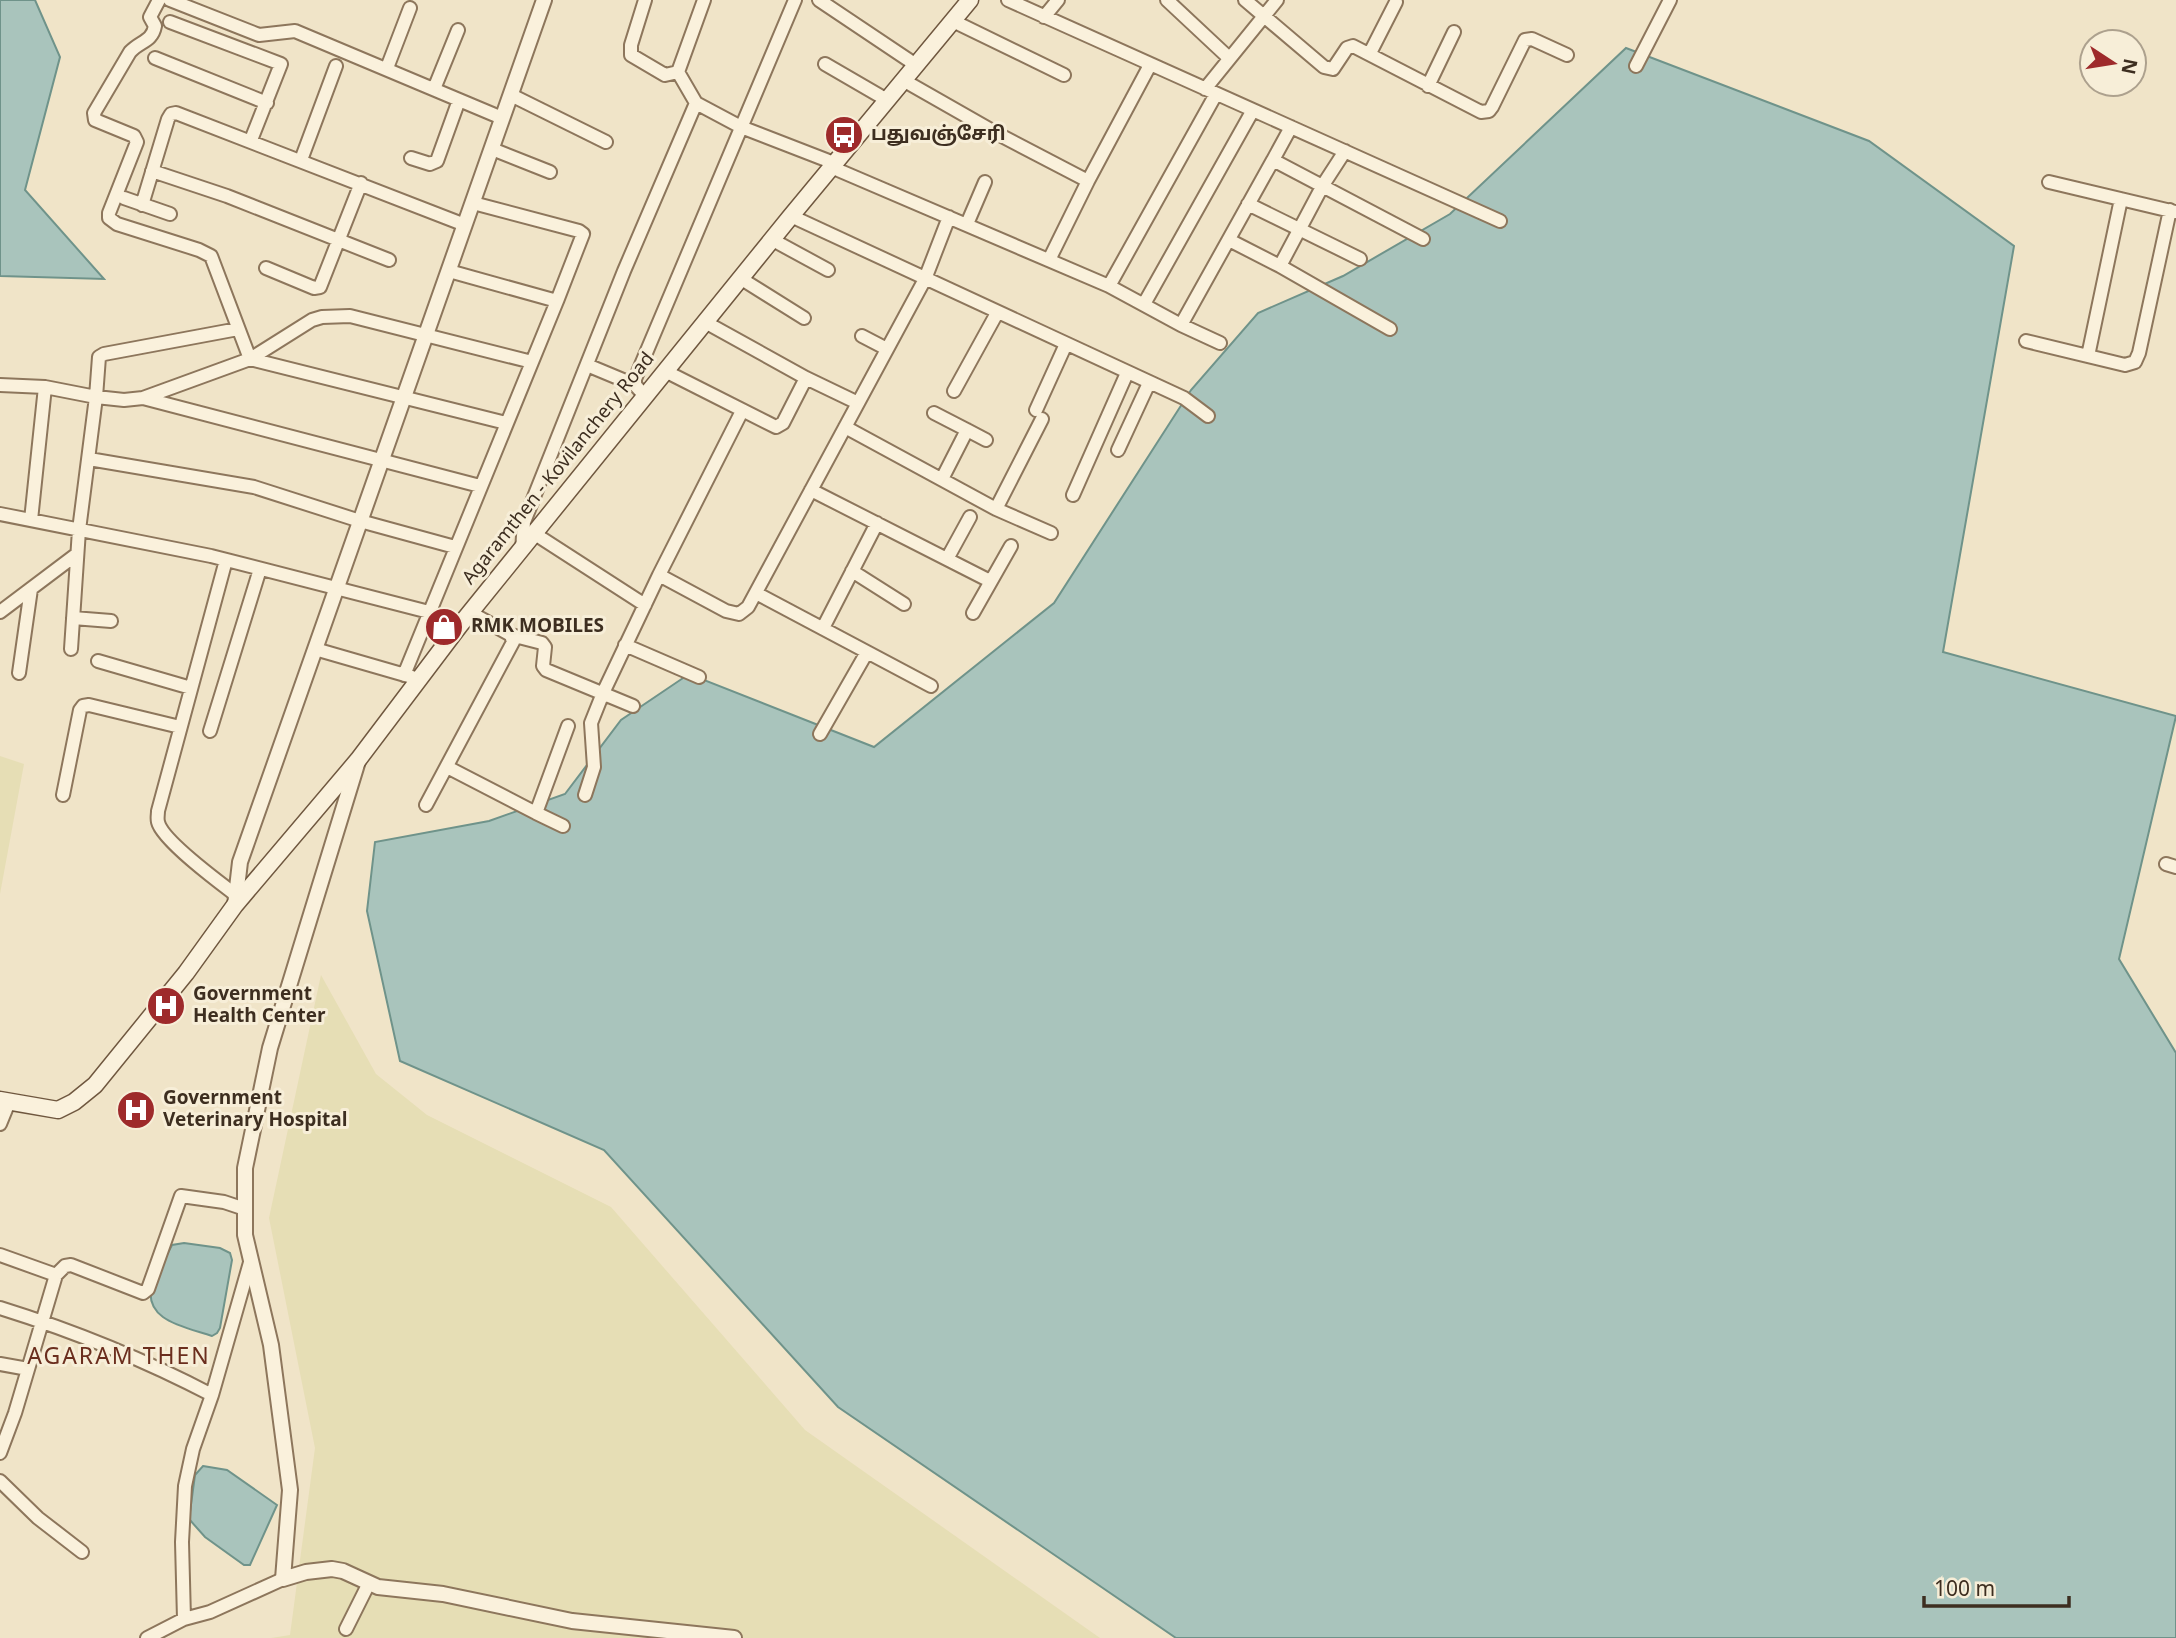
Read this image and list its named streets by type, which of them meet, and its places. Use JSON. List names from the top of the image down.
{
  "streets": {
    "main road": ["Agaramthen - Kovilanchery Road"]
  },
  "districts": ["AGARAM THEN"],
  "places": {
    "bus stop": ["பதுவஞ்சேரி"],
    "shop": ["RMK MOBILES"],
    "hospital": ["Government Health Center", "Government Veterinary Hospital"]
  },
  "scale_bar": "100 m",
  "north": "right"
}
